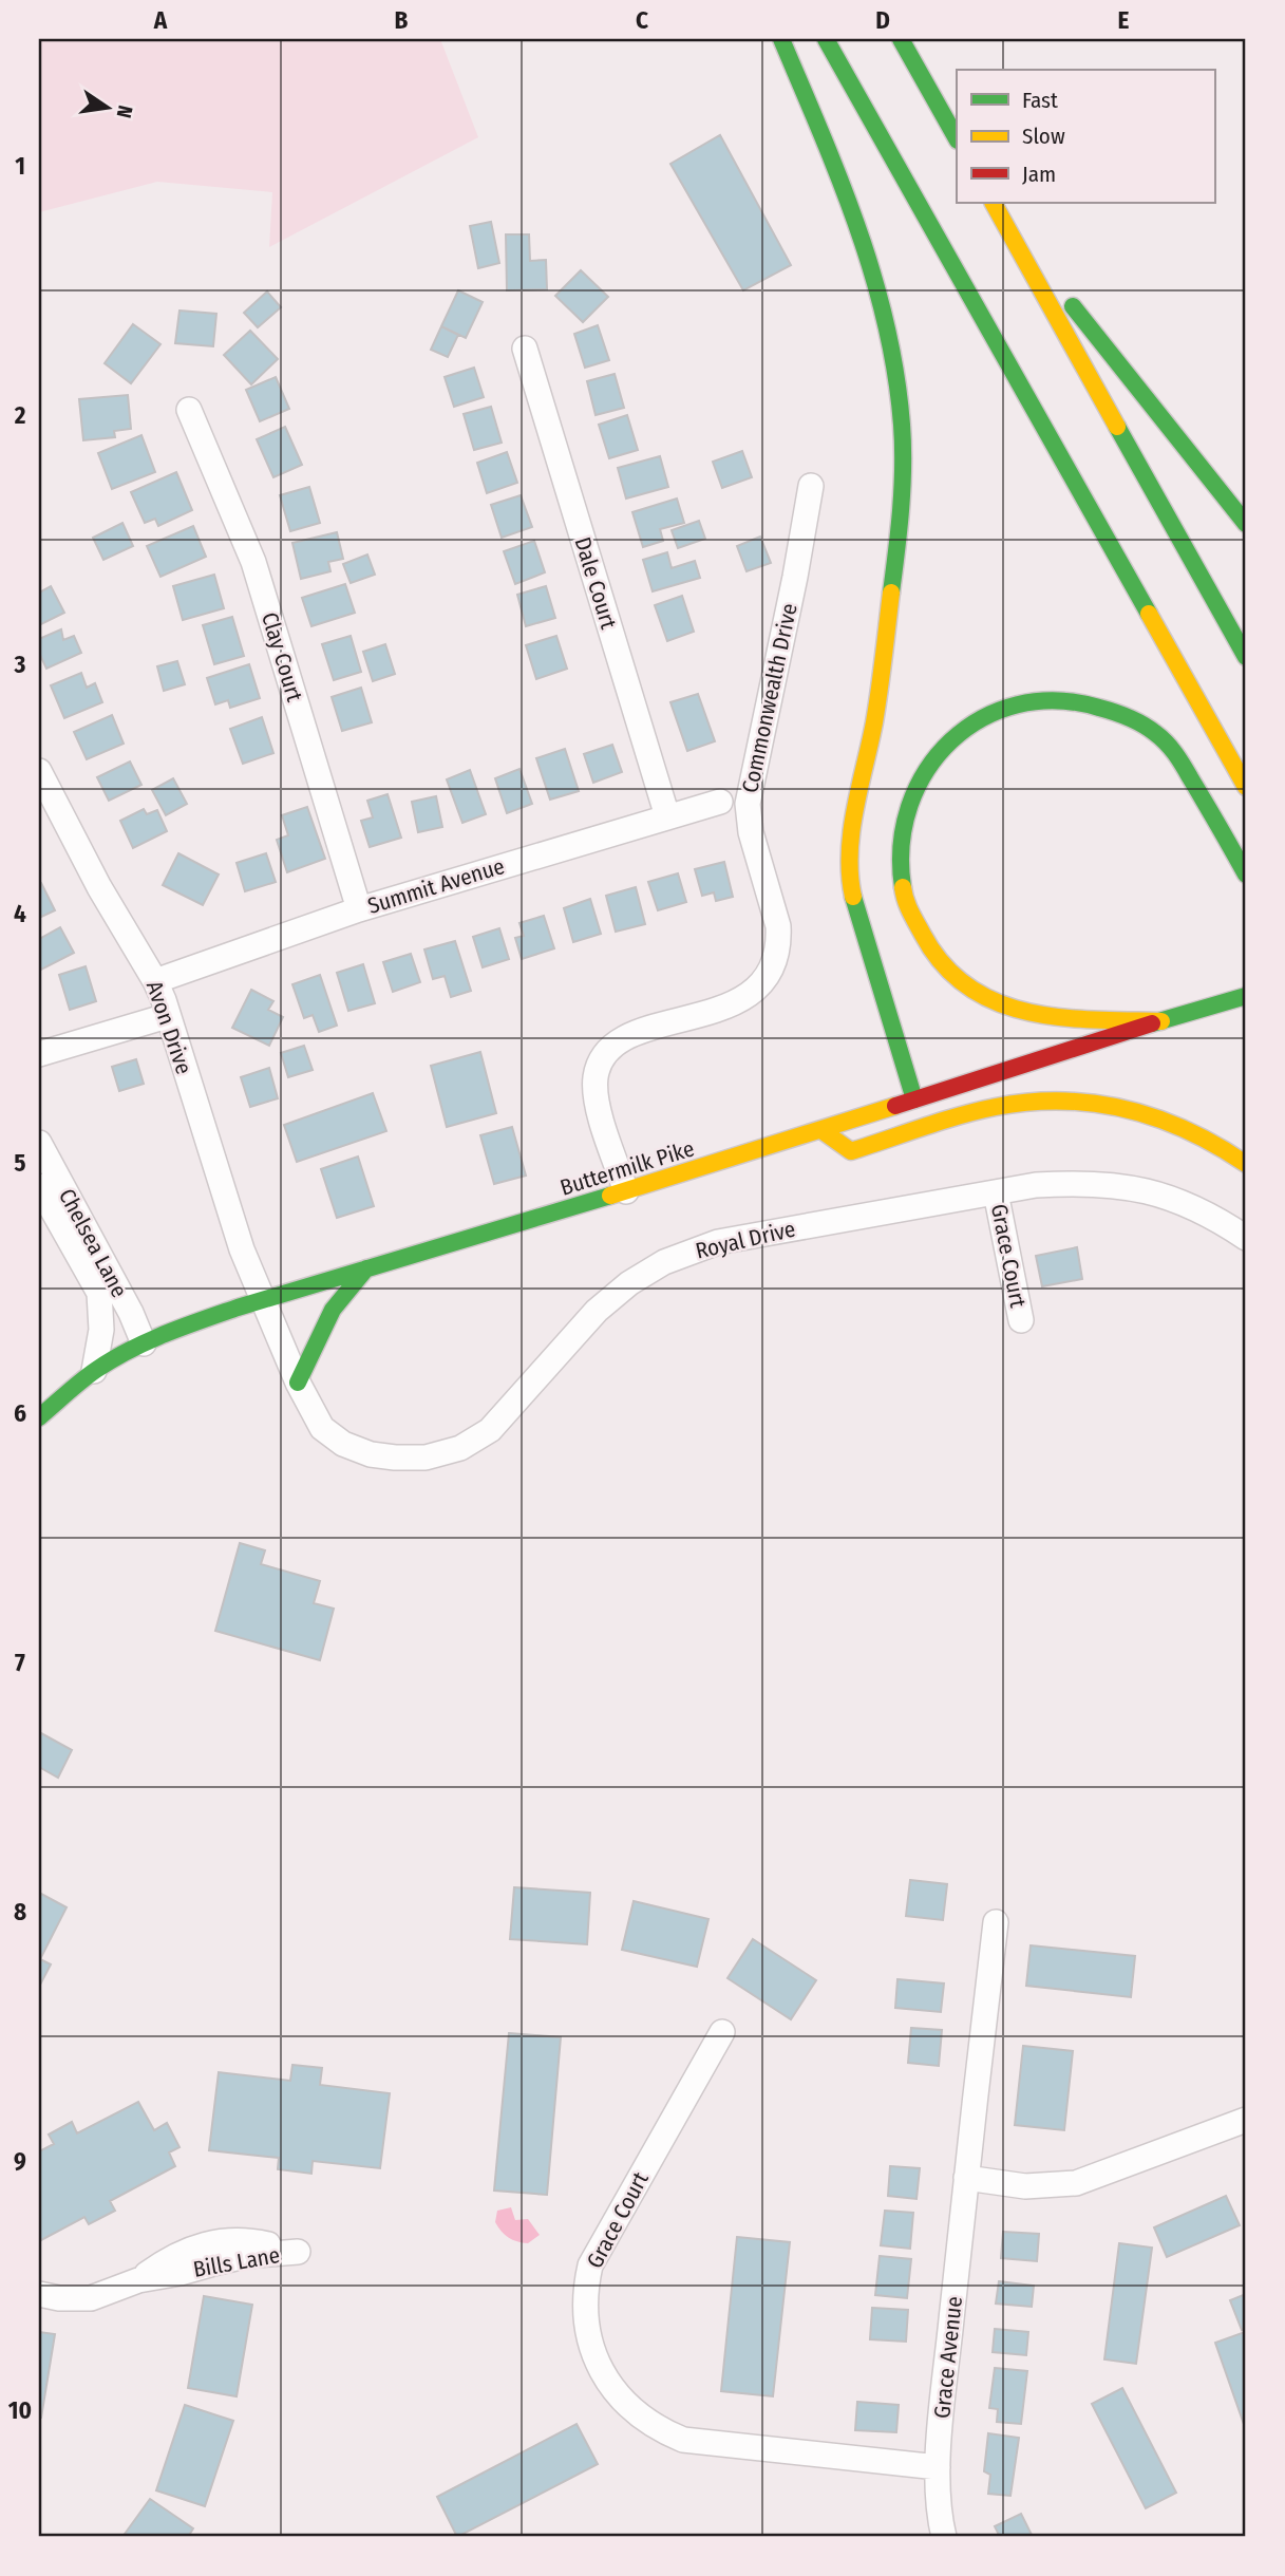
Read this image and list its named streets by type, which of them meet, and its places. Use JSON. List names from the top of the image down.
{
  "streets": {
    "main road": ["Buttermilk Pike"],
    "street": [
      "Dale Court",
      "Clay Court",
      "Commonwealth Drive",
      "Summit Avenue",
      "Avon Drive",
      "Royal Drive",
      "Chelsea Lane",
      "Grace Court",
      "Bills Lane",
      "Grace Avenue"
    ]
  },
  "crossings": [
    ["Dale Court", "Summit Avenue"],
    ["Clay Court", "Summit Avenue"],
    ["Commonwealth Drive", "Buttermilk Pike"],
    ["Summit Avenue", "Avon Drive"],
    ["Avon Drive", "Buttermilk Pike"],
    ["Avon Drive", "Royal Drive"],
    ["Buttermilk Pike", "Royal Drive"],
    ["Buttermilk Pike", "Chelsea Lane"],
    ["Royal Drive", "Grace Court"],
    ["Grace Court", "Grace Avenue"]
  ],
  "legend": ["Fast", "Slow", "Jam"],
  "north": "right",
  "grid": {
    "columns": [
      "A",
      "B",
      "C",
      "D",
      "E"
    ],
    "rows": [
      "1",
      "2",
      "3",
      "4",
      "5",
      "6",
      "7",
      "8",
      "9",
      "10"
    ]
  }
}
